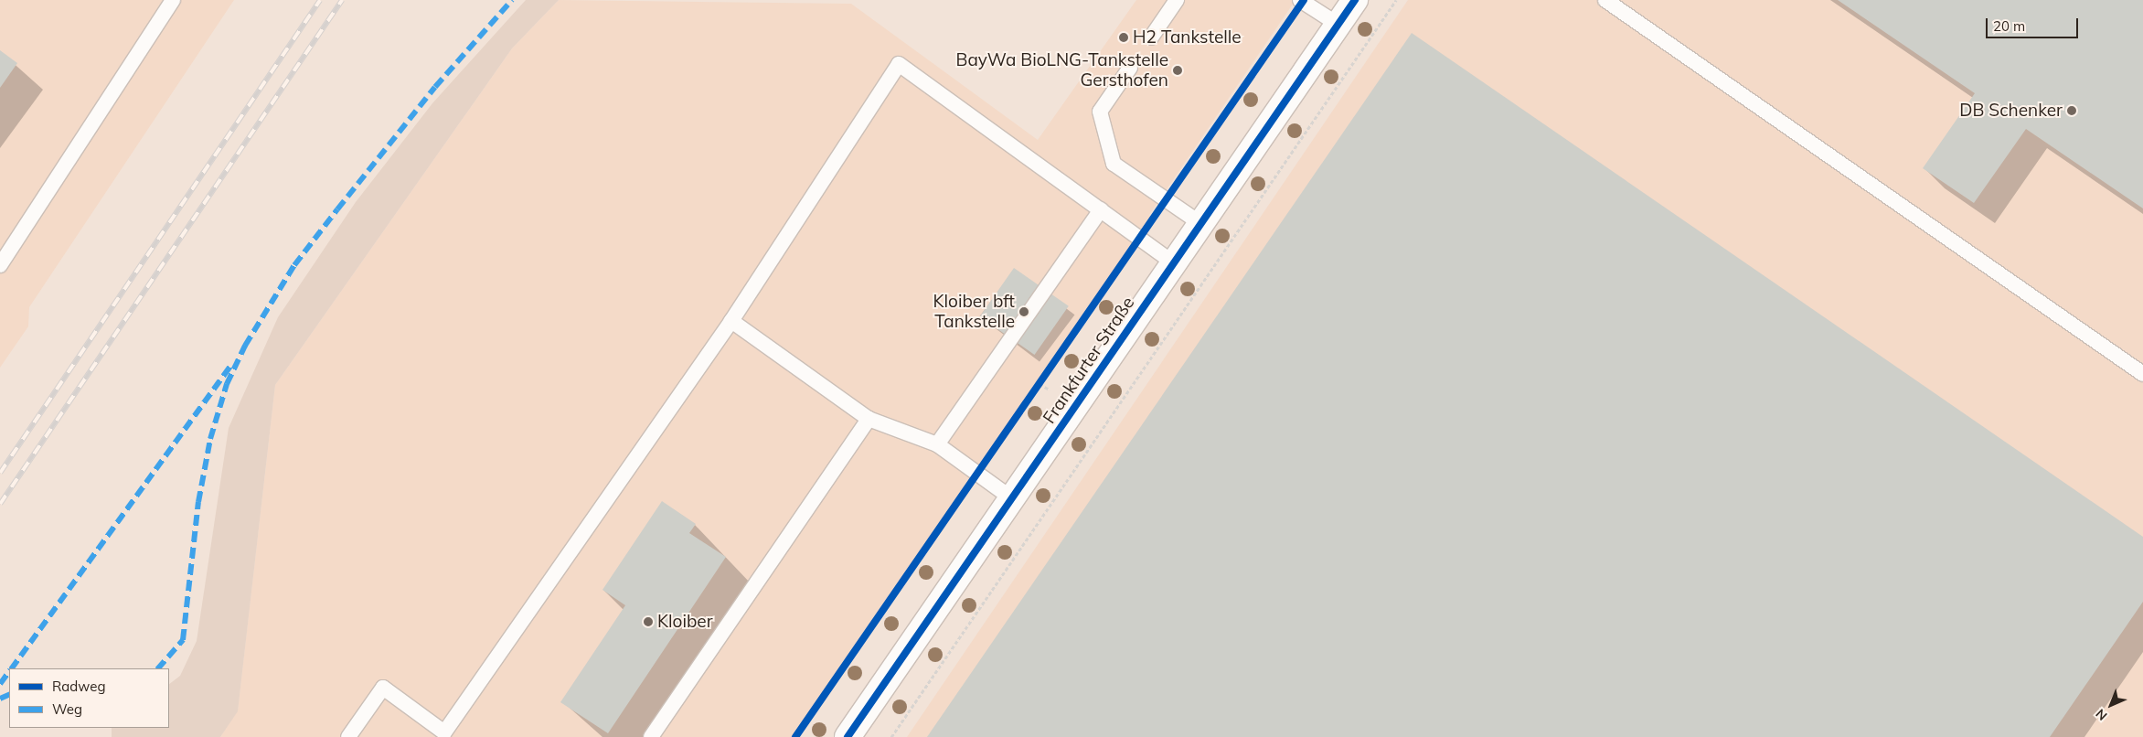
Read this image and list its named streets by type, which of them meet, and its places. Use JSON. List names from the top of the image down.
{
  "streets": {
    "street": ["Frankfurter Straße"]
  },
  "places": [
    "H2 Tankstelle",
    "BayWa BioLNG-Tankstelle Gersthofen",
    "DB Schenker",
    "Kloiber bft Tankstelle",
    "Kloiber"
  ],
  "legend": ["Radweg", "Weg"],
  "scale_bar": "20 m",
  "north": "bottom left"
}
